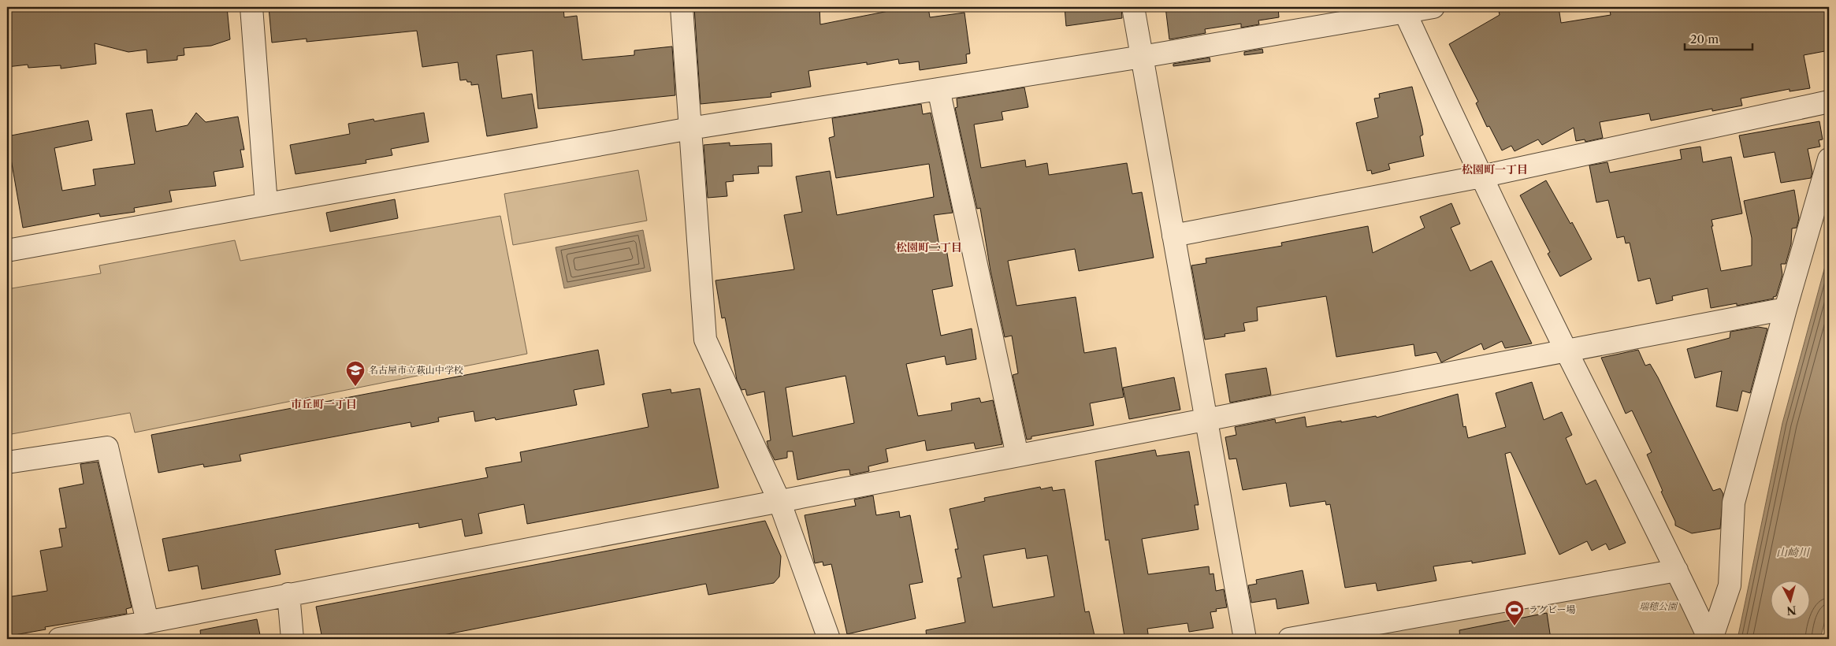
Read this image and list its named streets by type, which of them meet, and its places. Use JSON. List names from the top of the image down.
{
  "districts": ["松園町一丁目", "松園町二丁目", "市丘町一丁目"],
  "water": ["山崎川"],
  "parks": ["瑞穂公園"],
  "places": {
    "school or university": ["名古屋市立萩山中学校"],
    "sports": ["ラグビー場"]
  },
  "scale_bar": "20 m",
  "north": "bottom"
}
